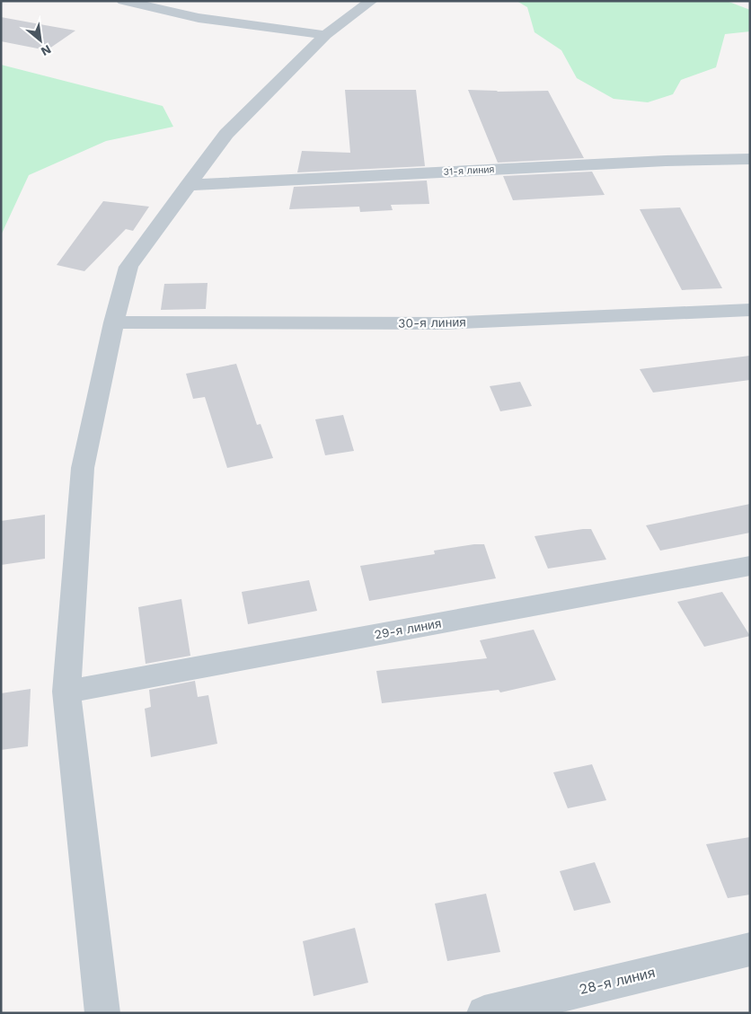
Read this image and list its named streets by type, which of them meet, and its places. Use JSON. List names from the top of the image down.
{
  "streets": {
    "street": [
      "31-я линия",
      "30-я линия",
      "29-я линия",
      "28-я линия"
    ]
  },
  "north": "bottom right"
}
